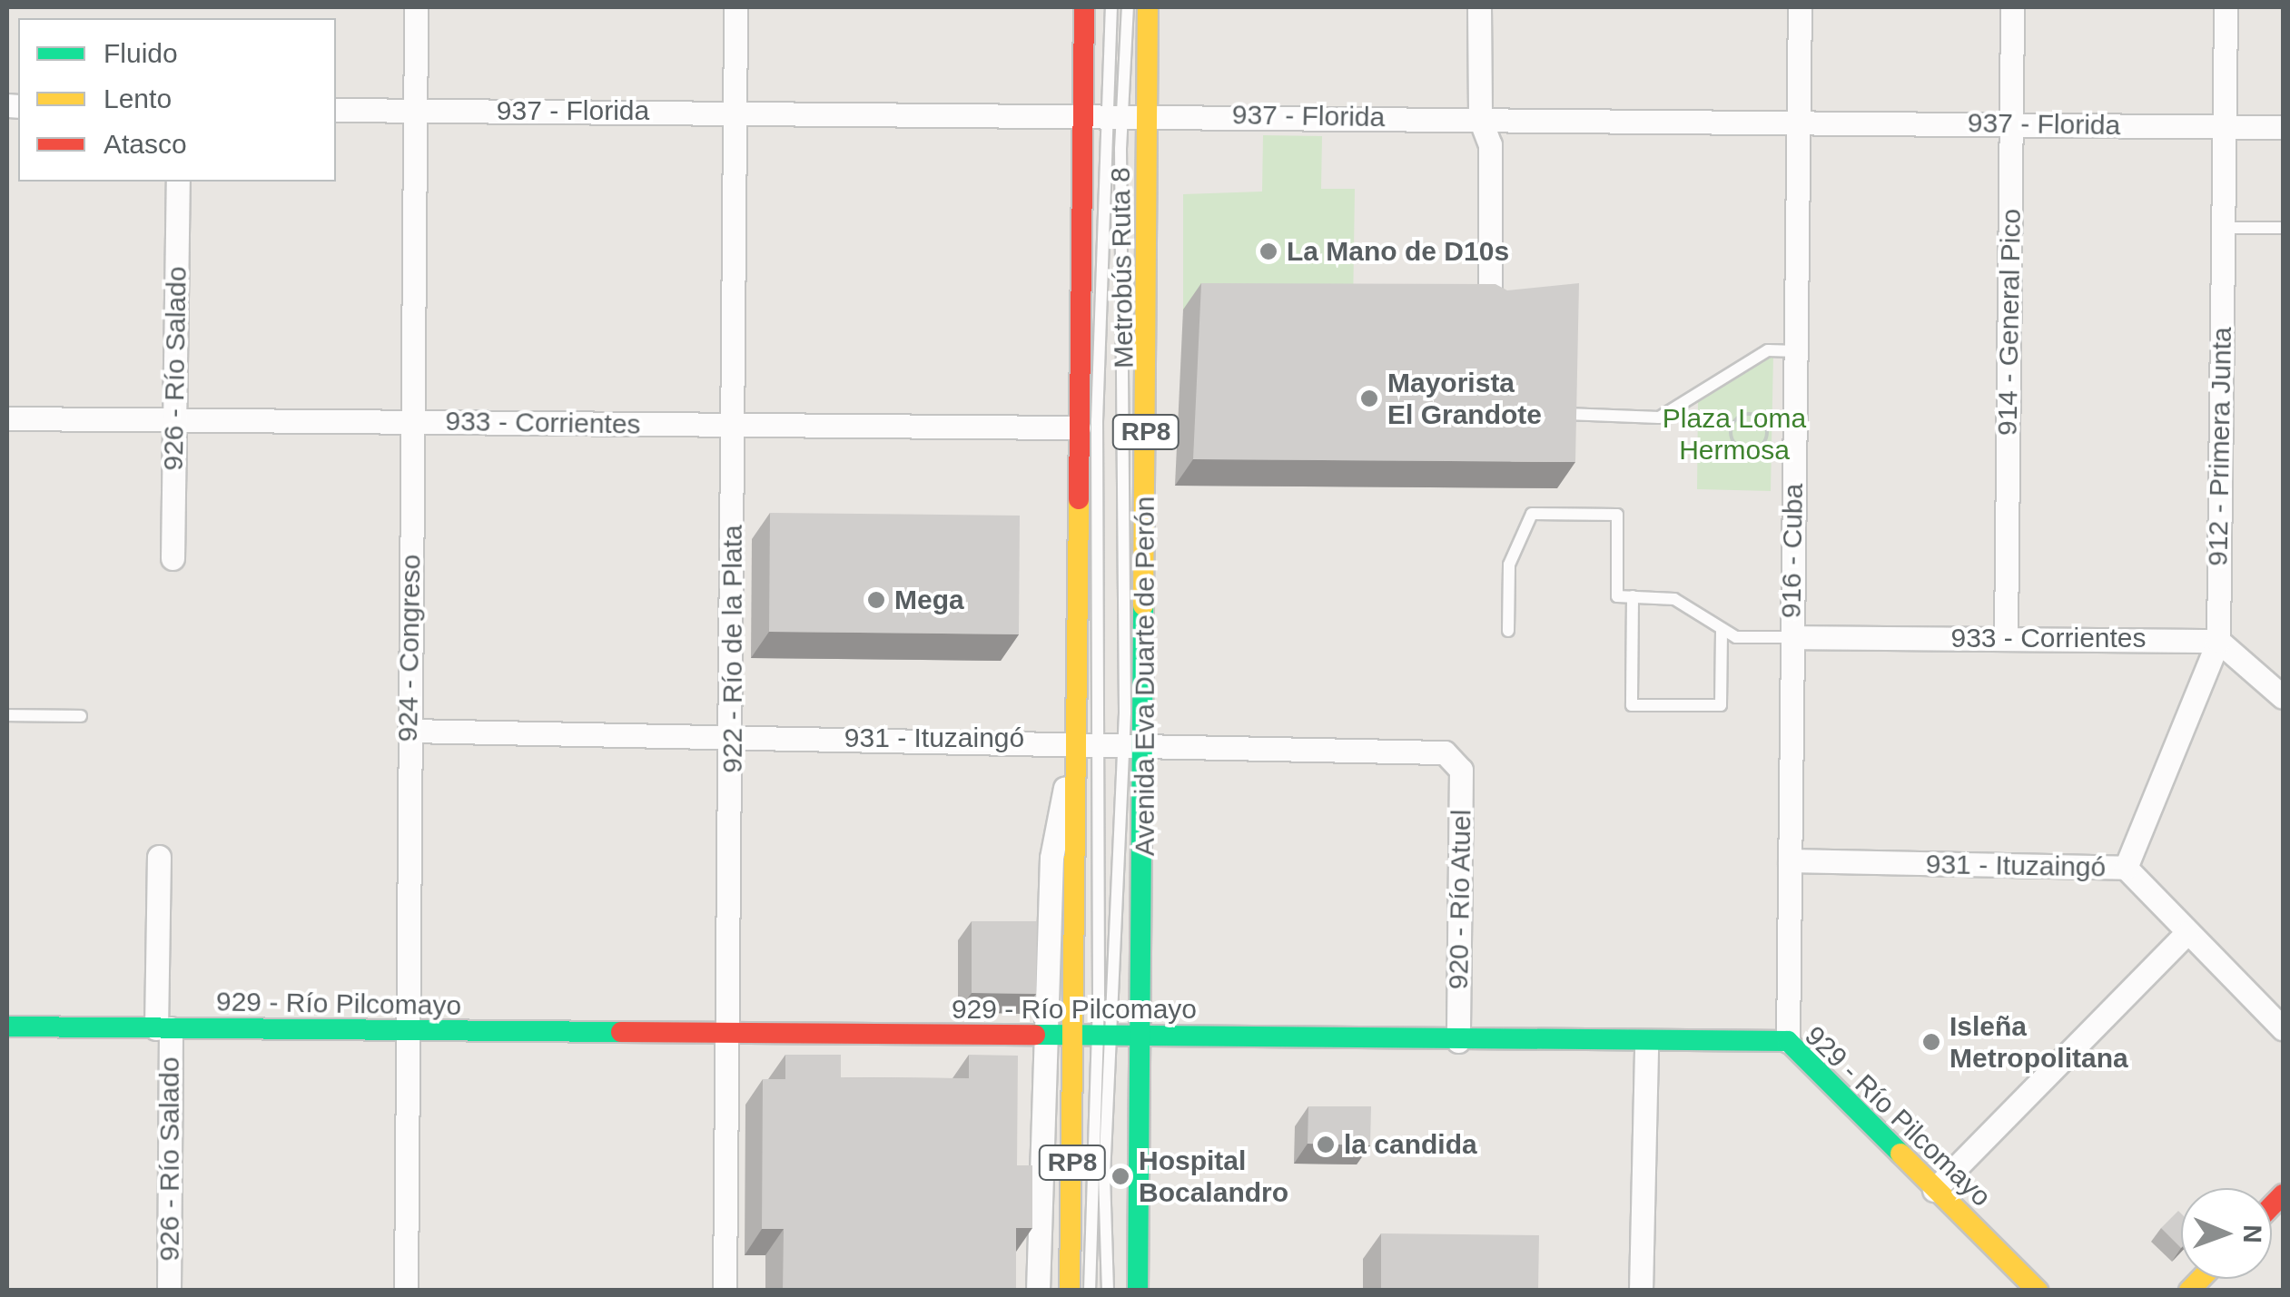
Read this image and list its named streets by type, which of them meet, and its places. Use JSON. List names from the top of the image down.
{
  "streets": {
    "main road": ["RP8", "Avenida Eva Duarte de Perón", "929 - Río Pilcomayo"],
    "street": [
      "937 - Florida",
      "914 - General Pico",
      "926 - Río Salado",
      "933 - Corrientes",
      "912 - Primera Junta",
      "916 - Cuba",
      "924 - Congreso",
      "922 - Río de la Plata",
      "931 - Ituzaingó",
      "920 - Río Atuel"
    ],
    "lane": ["Metrobús Ruta 8"]
  },
  "crossings": [
    ["937 - Florida", "Metrobús Ruta 8"],
    ["937 - Florida", "914 - General Pico"],
    ["937 - Florida", "RP8"],
    ["937 - Florida", "912 - Primera Junta"],
    ["937 - Florida", "916 - Cuba"],
    ["937 - Florida", "924 - Congreso"],
    ["937 - Florida", "922 - Río de la Plata"],
    ["937 - Florida", "Avenida Eva Duarte de Perón"],
    ["Metrobús Ruta 8", "RP8"],
    ["Metrobús Ruta 8", "Avenida Eva Duarte de Perón"],
    ["Metrobús Ruta 8", "931 - Ituzaingó"],
    ["914 - General Pico", "933 - Corrientes"],
    ["926 - Río Salado", "933 - Corrientes"],
    ["926 - Río Salado", "929 - Río Pilcomayo"],
    ["933 - Corrientes", "RP8"],
    ["933 - Corrientes", "912 - Primera Junta"],
    ["933 - Corrientes", "916 - Cuba"],
    ["933 - Corrientes", "924 - Congreso"],
    ["933 - Corrientes", "922 - Río de la Plata"],
    ["RP8", "931 - Ituzaingó"],
    ["RP8", "929 - Río Pilcomayo"],
    ["912 - Primera Junta", "931 - Ituzaingó"],
    ["916 - Cuba", "931 - Ituzaingó"],
    ["916 - Cuba", "929 - Río Pilcomayo"],
    ["924 - Congreso", "931 - Ituzaingó"],
    ["924 - Congreso", "929 - Río Pilcomayo"],
    ["922 - Río de la Plata", "931 - Ituzaingó"],
    ["922 - Río de la Plata", "929 - Río Pilcomayo"],
    ["Avenida Eva Duarte de Perón", "931 - Ituzaingó"],
    ["Avenida Eva Duarte de Perón", "929 - Río Pilcomayo"],
    ["931 - Ituzaingó", "920 - Río Atuel"],
    ["920 - Río Atuel", "929 - Río Pilcomayo"]
  ],
  "parks": ["Plaza Loma Hermosa"],
  "places": [
    "La Mano de D10s",
    "Mayorista El Grandote",
    "Mega",
    "Isleña Metropolitana",
    "la candida",
    "Hospital Bocalandro"
  ],
  "legend": ["Fluido", "Lento", "Atasco"],
  "north": "right"
}
